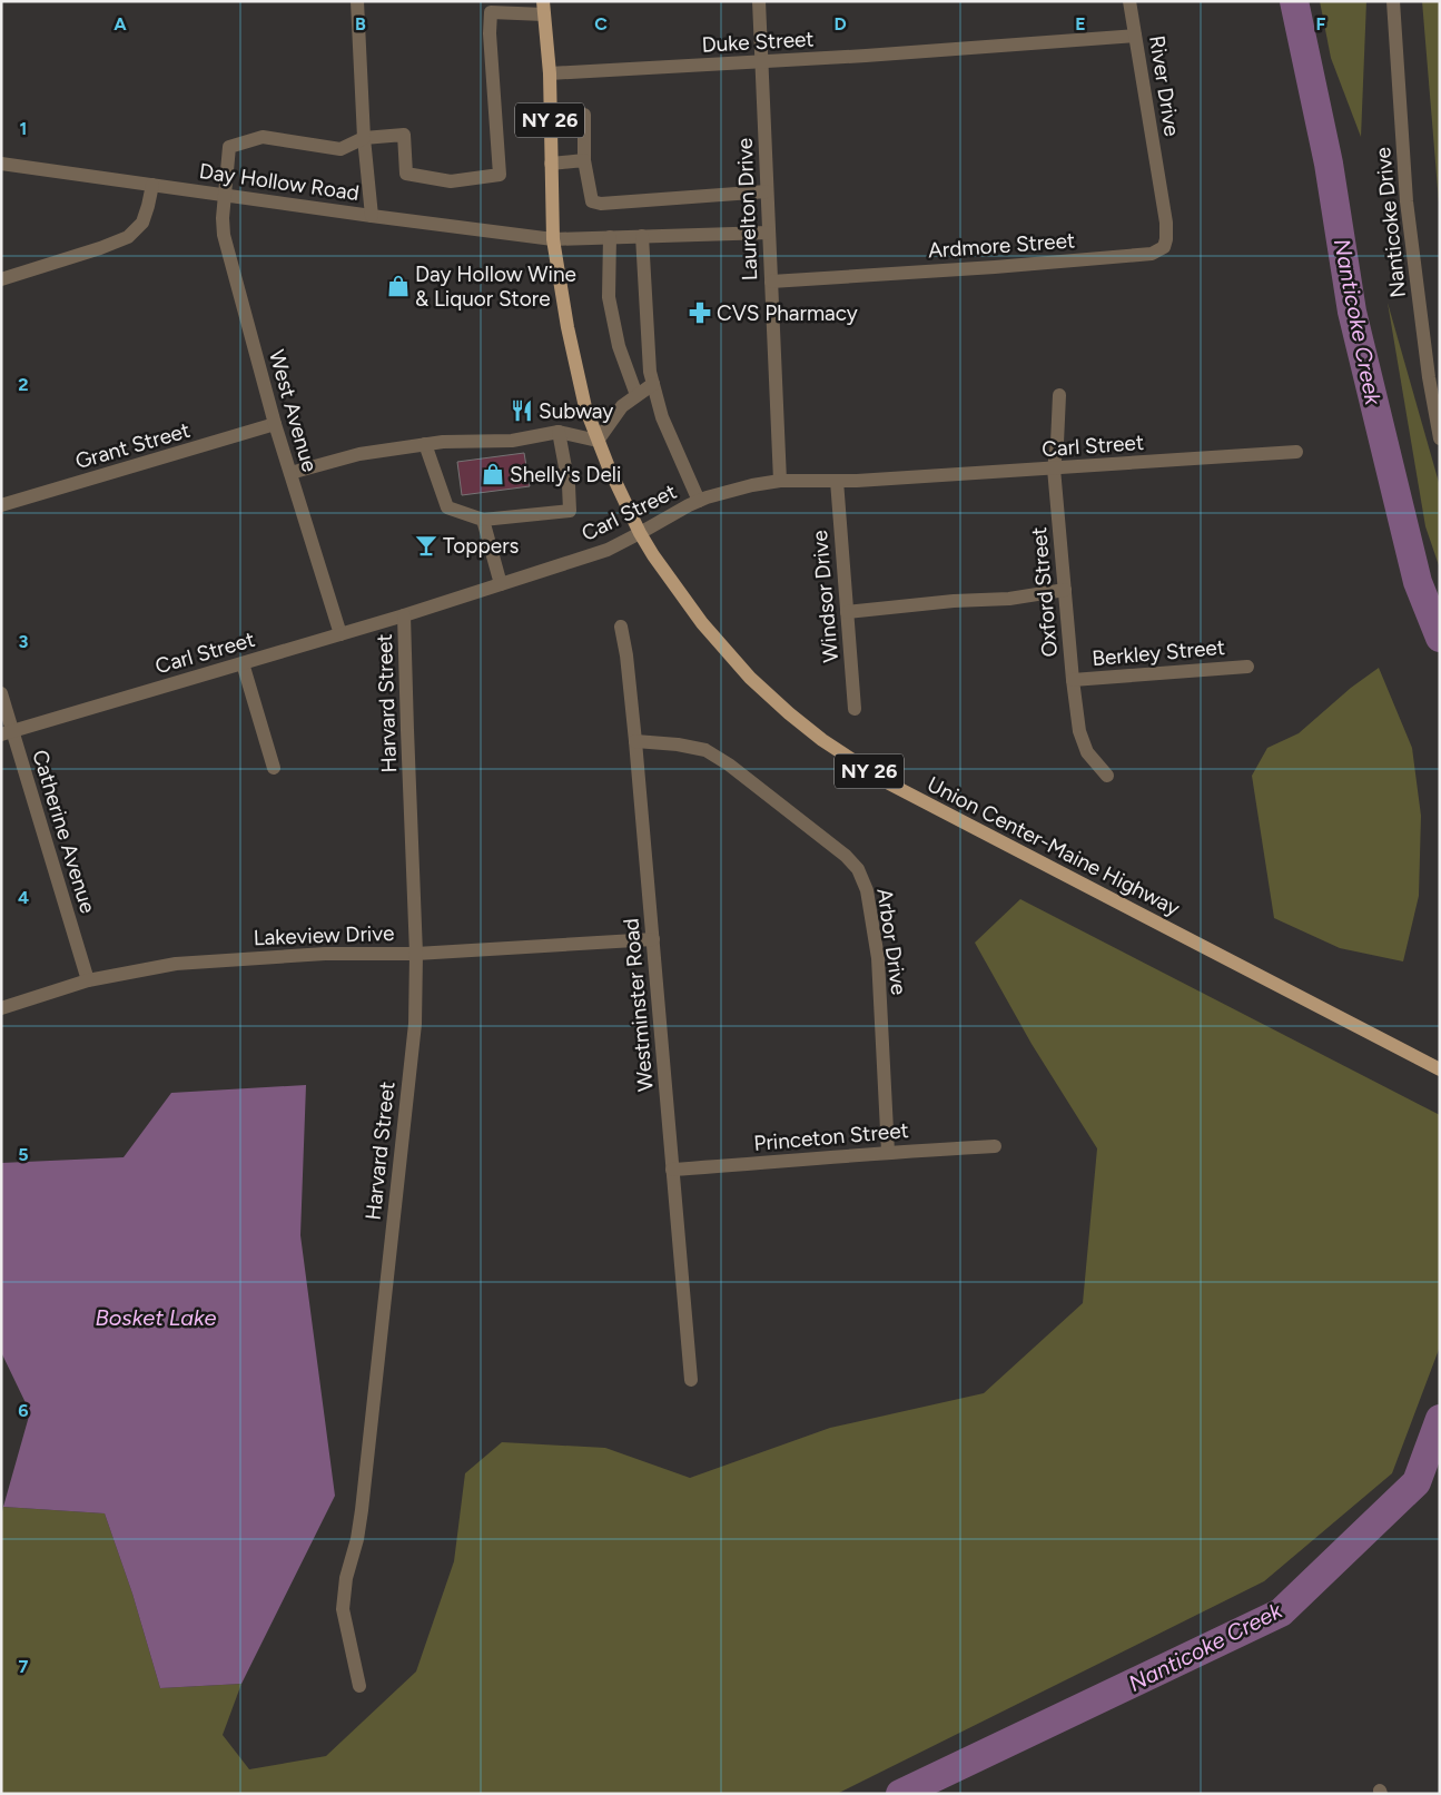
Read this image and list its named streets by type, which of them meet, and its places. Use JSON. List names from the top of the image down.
{
  "streets": {
    "main road": ["NY 26", "Union Center-Maine Highway"],
    "street": [
      "Duke Street",
      "River Drive",
      "Day Hollow Road",
      "Laurelton Drive",
      "Nanticoke Drive",
      "Ardmore Street",
      "West Avenue",
      "Grant Street",
      "Carl Street",
      "Oxford Street",
      "Windsor Drive",
      "Berkley Street",
      "Harvard Street",
      "Catherine Avenue",
      "Lakeview Drive",
      "Arbor Drive",
      "Westminster Road",
      "Princeton Street"
    ]
  },
  "crossings": [
    ["Duke Street", "River Drive"],
    ["Duke Street", "Laurelton Drive"],
    ["Duke Street", "Union Center-Maine Highway"],
    ["River Drive", "Ardmore Street"],
    ["Day Hollow Road", "Laurelton Drive"],
    ["Day Hollow Road", "West Avenue"],
    ["Day Hollow Road", "Union Center-Maine Highway"],
    ["Laurelton Drive", "Ardmore Street"],
    ["Laurelton Drive", "Carl Street"],
    ["West Avenue", "Grant Street"],
    ["West Avenue", "Carl Street"],
    ["Carl Street", "Oxford Street"],
    ["Carl Street", "Windsor Drive"],
    ["Carl Street", "Harvard Street"],
    ["Carl Street", "Catherine Avenue"],
    ["Carl Street", "Union Center-Maine Highway"],
    ["Oxford Street", "Berkley Street"],
    ["Harvard Street", "Lakeview Drive"],
    ["Catherine Avenue", "Lakeview Drive"],
    ["Lakeview Drive", "Westminster Road"],
    ["Arbor Drive", "Westminster Road"],
    ["Arbor Drive", "Princeton Street"],
    ["Westminster Road", "Princeton Street"]
  ],
  "water": ["Nanticoke Creek", "Bosket Lake"],
  "places": {
    "shop": ["Day Hollow Wine & Liquor Store", "Shelly's Deli"],
    "pharmacy": ["CVS Pharmacy"],
    "restaurant": ["Subway"],
    "bar": ["Toppers"]
  },
  "grid": {
    "columns": [
      "A",
      "B",
      "C",
      "D",
      "E",
      "F"
    ],
    "rows": [
      "1",
      "2",
      "3",
      "4",
      "5",
      "6",
      "7"
    ]
  }
}
